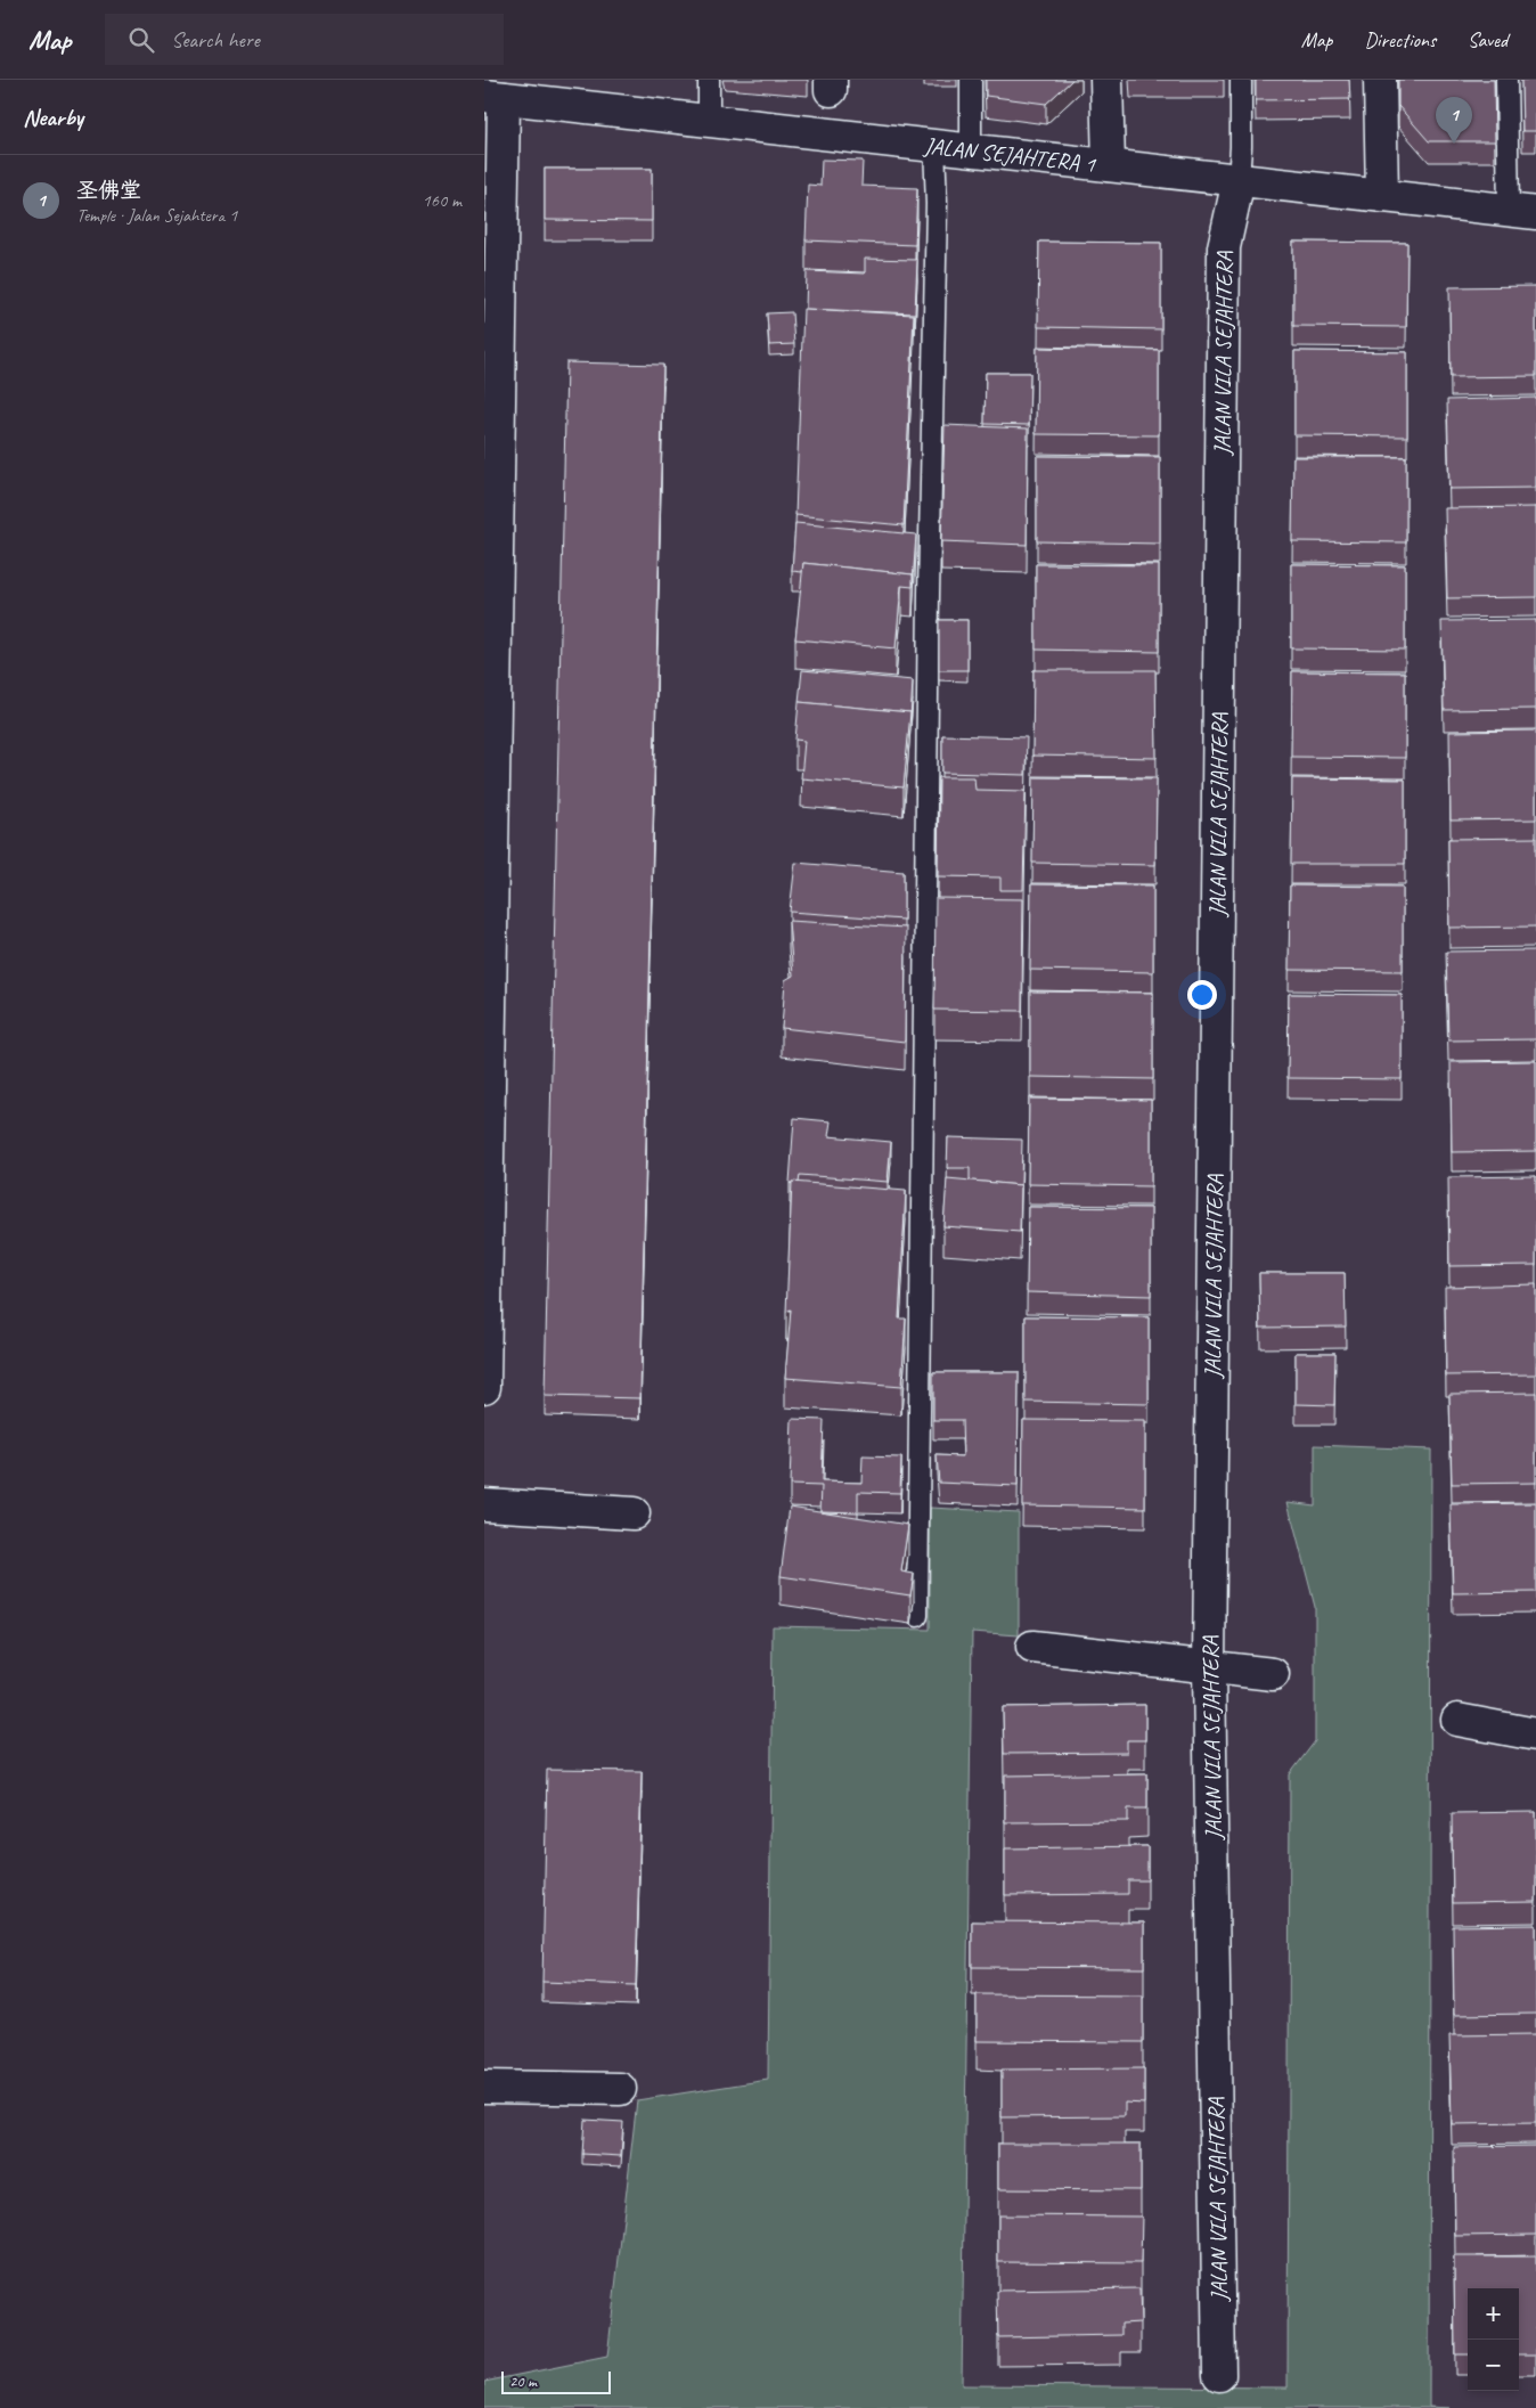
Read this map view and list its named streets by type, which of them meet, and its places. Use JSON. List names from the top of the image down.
{
  "streets": {
    "street": ["JALAN SEJAHTERA 1", "JALAN VILA SEJAHTERA"]
  },
  "crossings": [
    ["JALAN SEJAHTERA 1", "JALAN VILA SEJAHTERA"]
  ],
  "scale_bar": "20 m",
  "page": {
    "header": "Map",
    "search": "Search here",
    "nav": ["Map", "Directions", "Saved"],
    "heading": "Nearby",
    "pins": "1",
    "list": [
      {
        "mark": "1",
        "name": "圣佛堂",
        "note": "Temple · Jalan Sejahtera 1",
        "value": "160 m"
      }
    ],
    "map_buttons": ["+", "−"],
    "scale": "20 m"
  }
}
